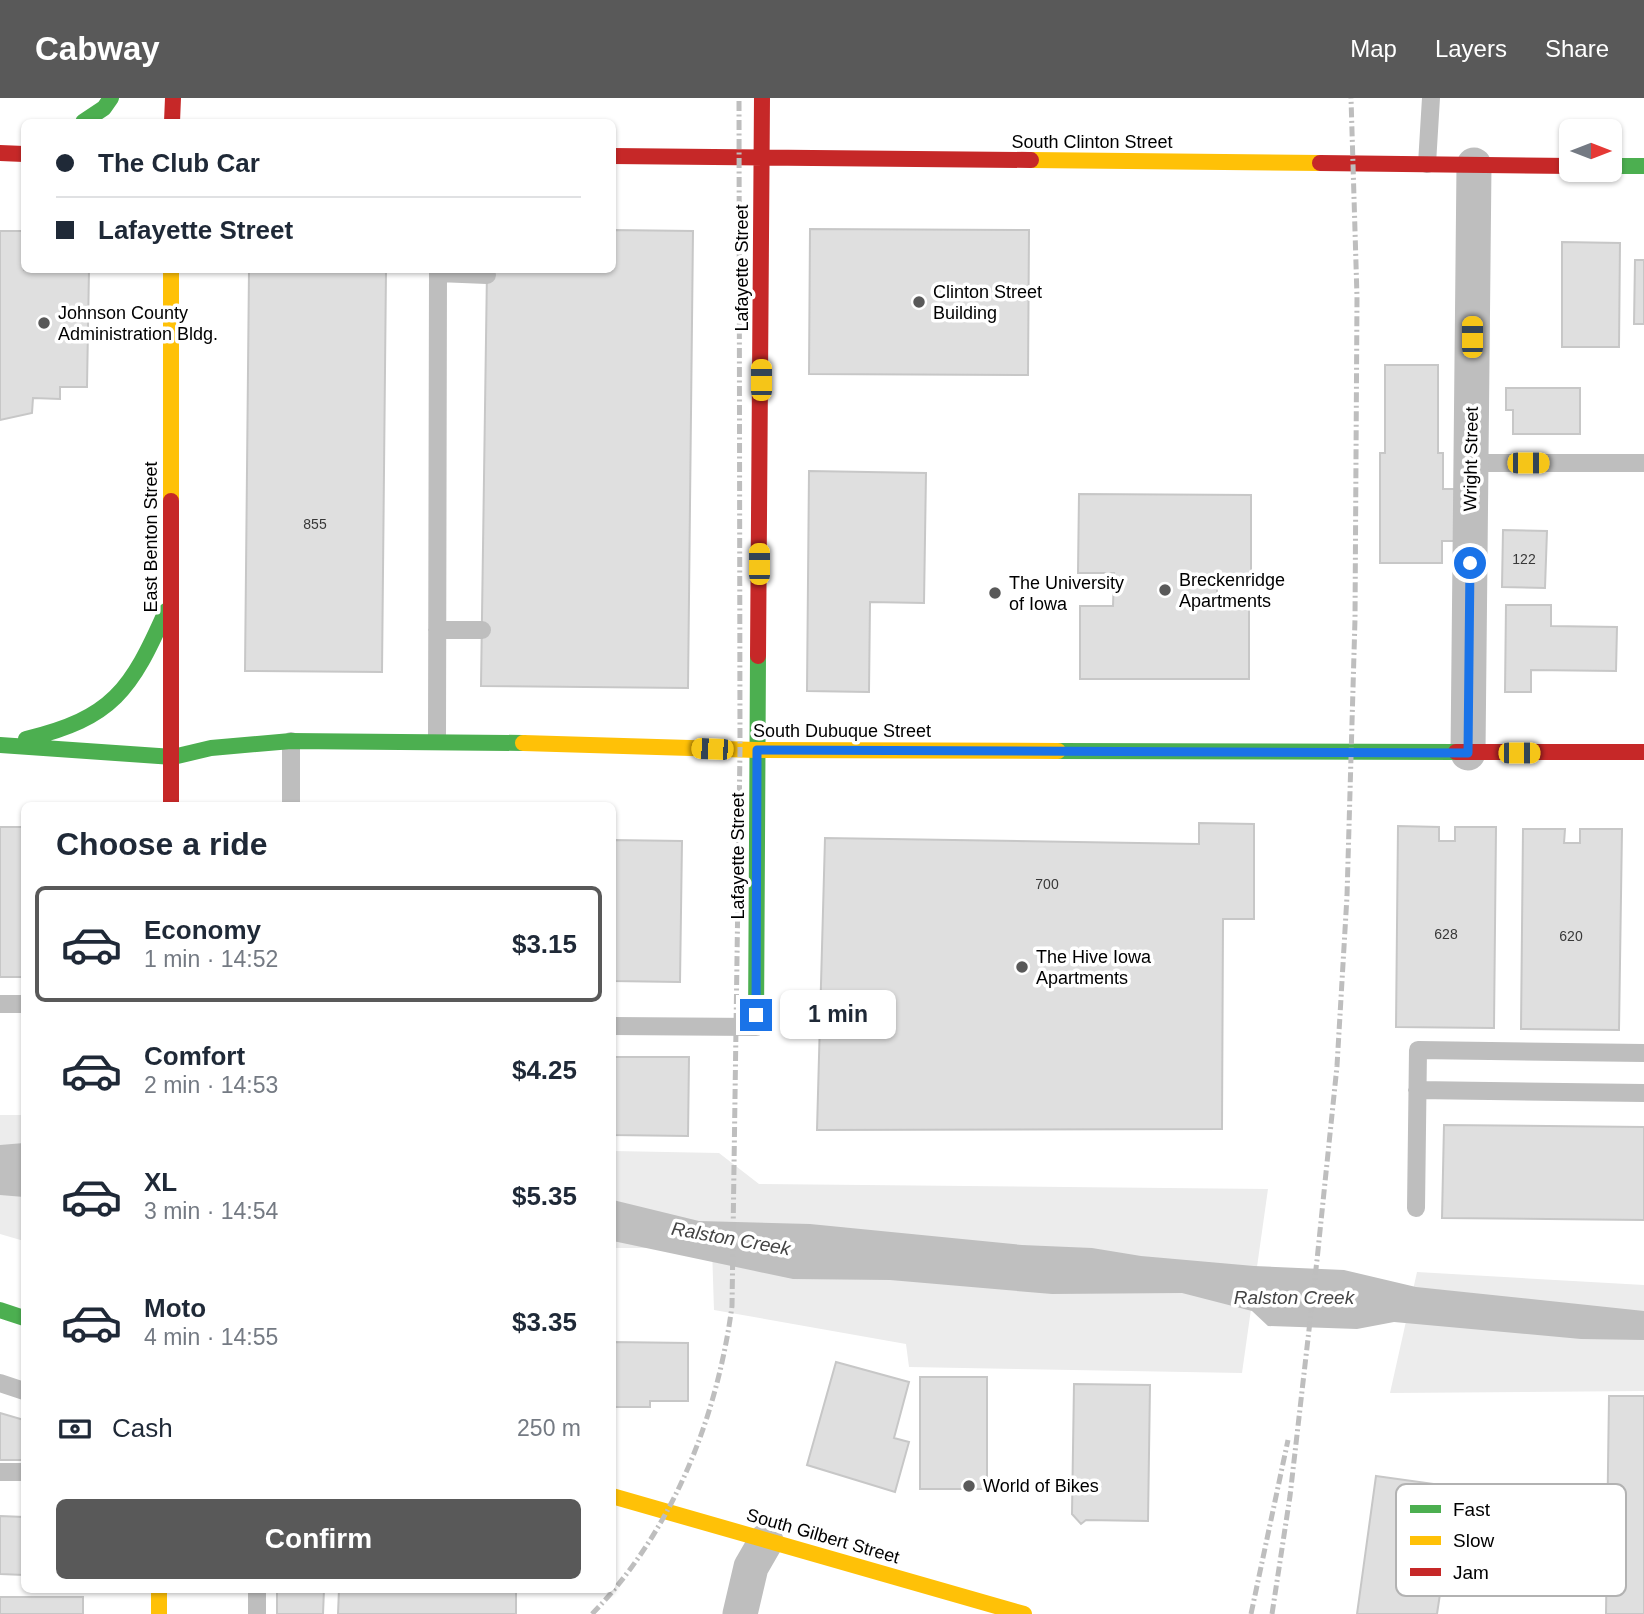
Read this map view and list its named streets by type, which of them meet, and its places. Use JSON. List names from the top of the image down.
{
  "streets": {
    "street": [
      "South Clinton Street",
      "Lafayette Street",
      "Wright Street",
      "East Benton Street",
      "South Dubuque Street",
      "South Gilbert Street"
    ]
  },
  "crossings": [
    ["South Clinton Street", "Lafayette Street"],
    ["South Clinton Street", "Wright Street"],
    ["Lafayette Street", "South Dubuque Street"],
    ["Wright Street", "South Dubuque Street"],
    ["East Benton Street", "South Dubuque Street"]
  ],
  "water": ["Ralston Creek"],
  "places": [
    "Clinton Street Building",
    "Johnson County Administration Bldg.",
    "Breckenridge Apartments",
    "The University of Iowa",
    "The Hive Iowa Apartments",
    "World of Bikes"
  ],
  "house_numbers": [
    "855",
    "122",
    "700",
    "628",
    "620"
  ],
  "legend": ["Fast", "Slow", "Jam"],
  "north": "right",
  "page": {
    "header": "Cabway",
    "nav": ["Map", "Layers", "Share"],
    "banner": ["The Club Car", "Lafayette Street"],
    "heading": "Choose a ride",
    "list": [
      {
        "name": "Economy",
        "note": "1 min · 14:52",
        "value": "$3.15"
      },
      {
        "name": "Comfort",
        "note": "2 min · 14:53",
        "value": "$4.25"
      },
      {
        "name": "XL",
        "note": "3 min · 14:54",
        "value": "$5.35"
      },
      {
        "name": "Moto",
        "note": "4 min · 14:55",
        "value": "$3.35"
      }
    ],
    "bubble": "1 min",
    "pay": ["Cash", "250 m"],
    "buttons": "Confirm"
  }
}
